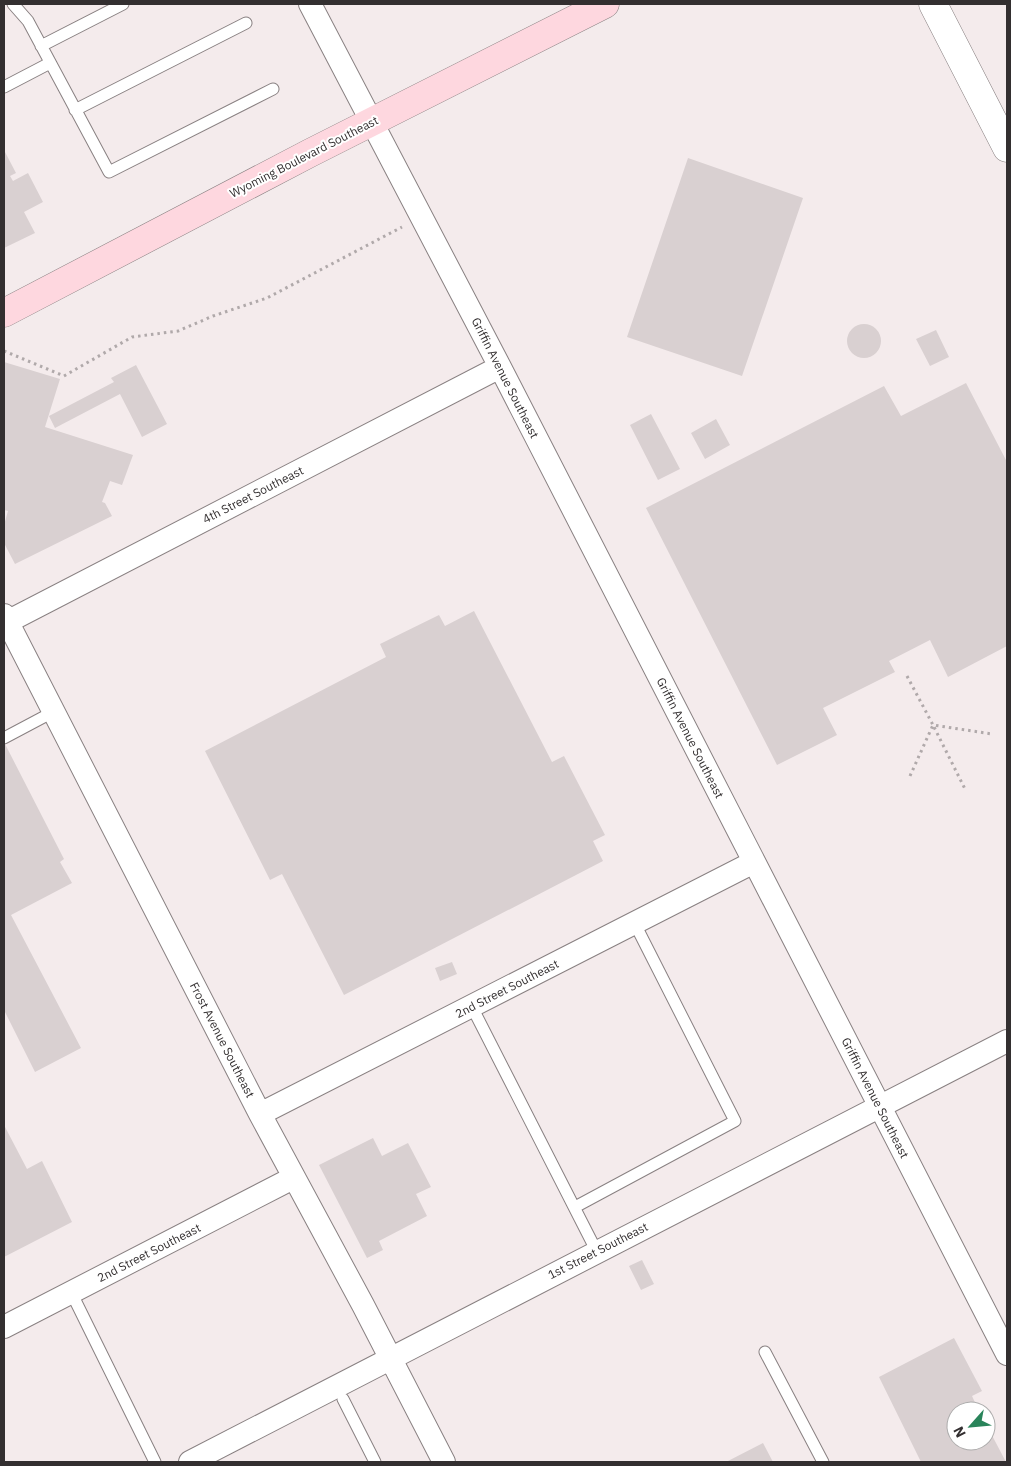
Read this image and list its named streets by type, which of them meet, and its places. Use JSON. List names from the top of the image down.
{
  "streets": {
    "main road": ["Wyoming Boulevard Southeast"],
    "street": [
      "Griffin Avenue Southeast",
      "4th Street Southeast",
      "2nd Street Southeast",
      "Frost Avenue Southeast",
      "1st Street Southeast"
    ]
  },
  "crossings": [
    ["Wyoming Boulevard Southeast", "Griffin Avenue Southeast"],
    ["Griffin Avenue Southeast", "4th Street Southeast"],
    ["Griffin Avenue Southeast", "2nd Street Southeast"],
    ["Griffin Avenue Southeast", "1st Street Southeast"],
    ["4th Street Southeast", "Frost Avenue Southeast"],
    ["2nd Street Southeast", "Frost Avenue Southeast"],
    ["Frost Avenue Southeast", "1st Street Southeast"]
  ],
  "north": "bottom left"
}
